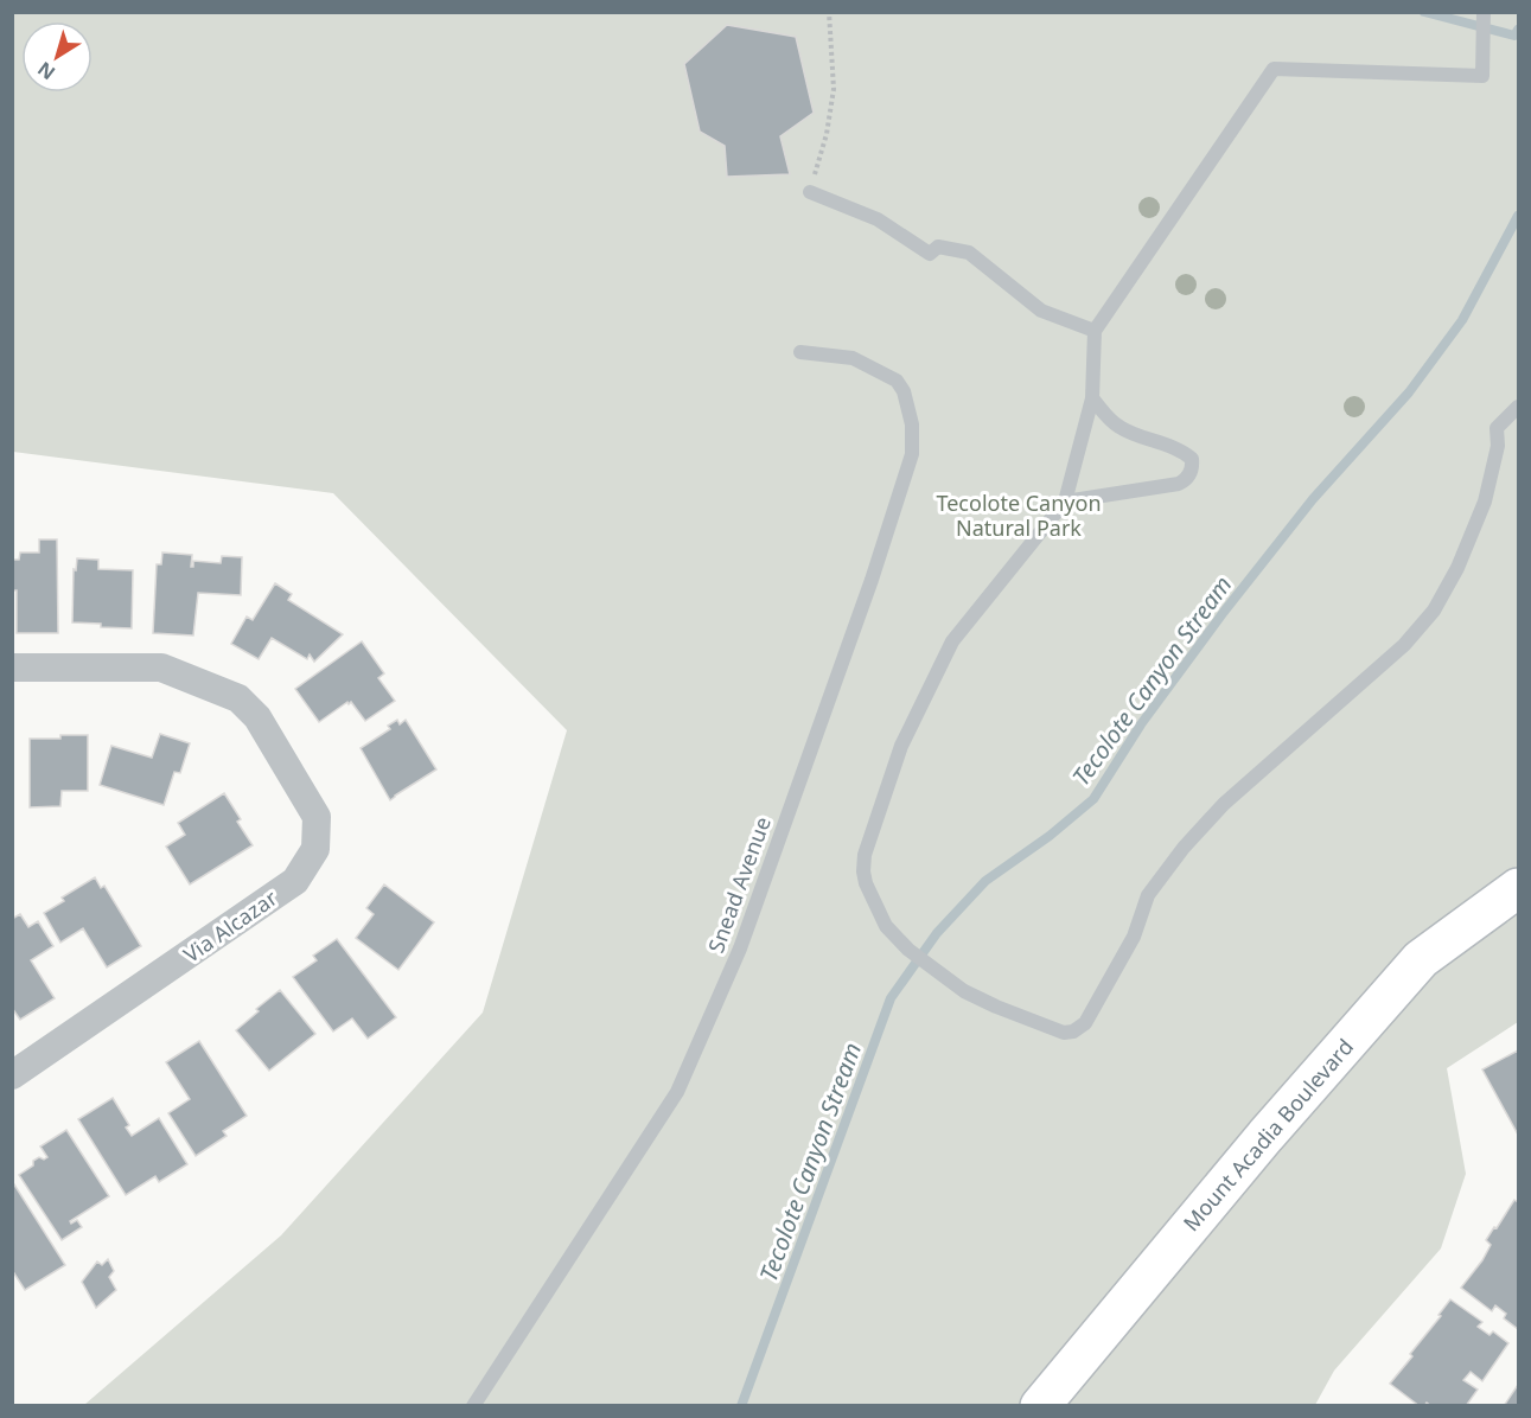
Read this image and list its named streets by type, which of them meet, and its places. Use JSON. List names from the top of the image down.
{
  "streets": {
    "main road": ["Mount Acadia Boulevard"],
    "street": ["Via Alcazar"],
    "lane": ["Snead Avenue"]
  },
  "water": ["Tecolote Canyon Stream"],
  "parks": ["Tecolote Canyon Natural Park"],
  "north": "bottom left"
}
